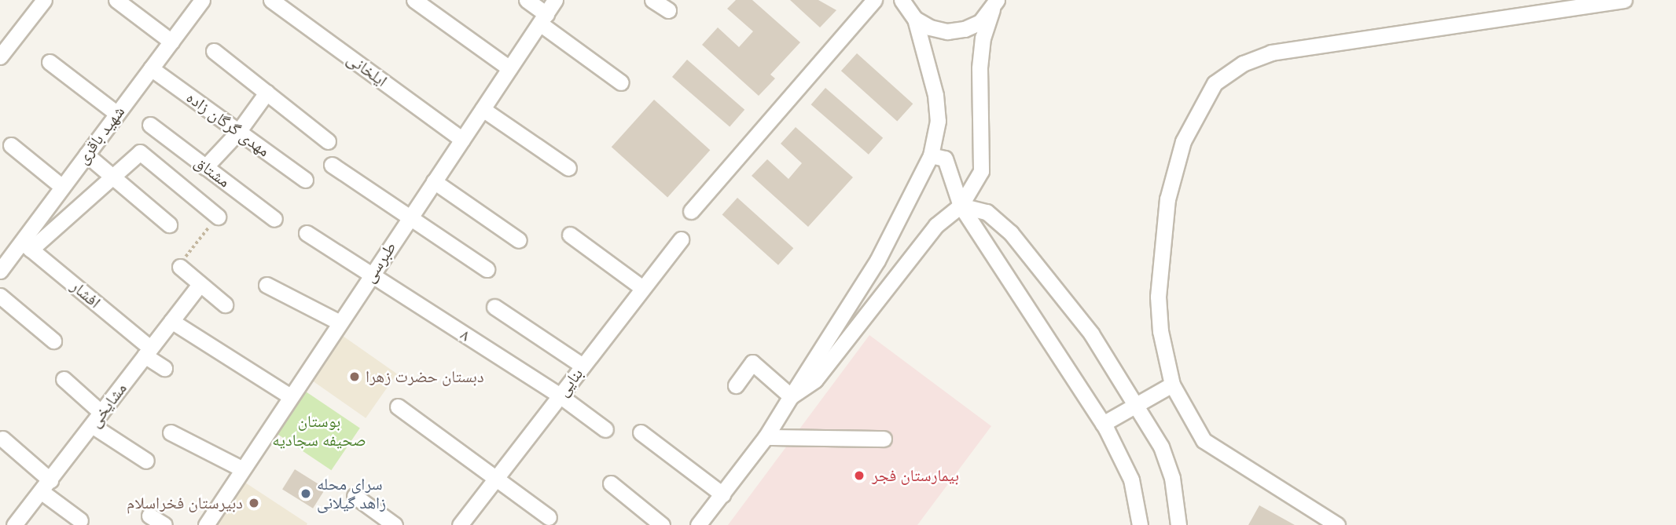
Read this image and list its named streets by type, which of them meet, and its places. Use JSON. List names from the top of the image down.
{
  "streets": {
    "street": [
      "ایلخانی",
      "مهدی گرگان زاده",
      "شهید باقری",
      "مشتاق",
      "طبرسی",
      "افشار",
      "۸",
      "بنایی",
      "مشایخی"
    ]
  },
  "crossings": [
    ["ایلخانی", "طبرسی"],
    ["مهدی گرگان زاده", "شهید باقری"],
    ["شهید باقری", "افشار"],
    ["طبرسی", "۸"],
    ["افشار", "مشایخی"],
    ["۸", "بنایی"]
  ],
  "parks": ["بوستان صحیفه سجادیه"],
  "places": [
    "دبستان حضرت زهرا",
    "بیمارستان فجر",
    "سرای محله زاهد گیلانی",
    "دبیرستان فخراسلام"
  ]
}
